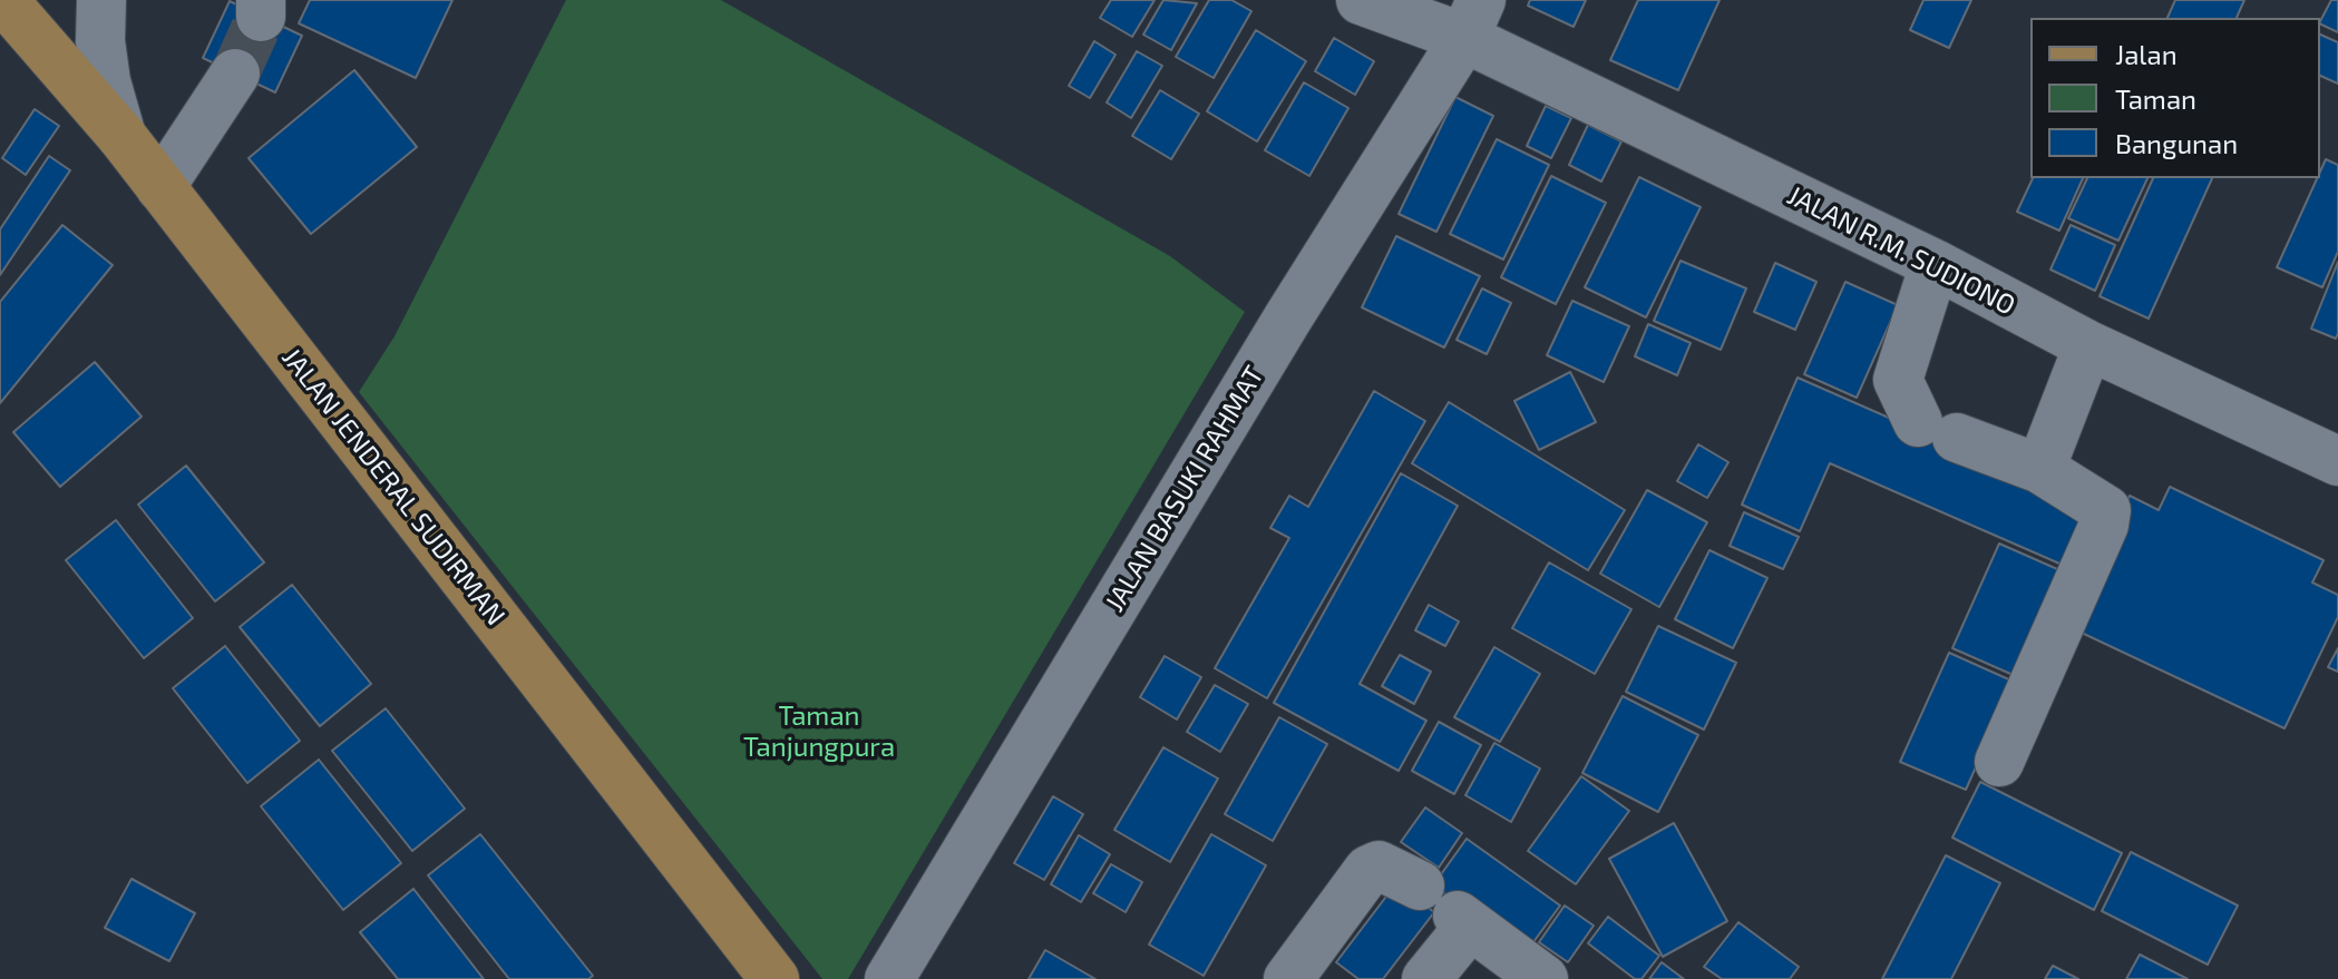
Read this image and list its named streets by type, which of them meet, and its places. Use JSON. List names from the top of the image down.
{
  "streets": {
    "main road": ["JALAN JENDERAL SUDIRMAN"],
    "street": ["JALAN R.M. SUDIONO", "JALAN BASUKI RAHMAT"]
  },
  "crossings": [
    ["JALAN R.M. SUDIONO", "JALAN BASUKI RAHMAT"]
  ],
  "parks": ["Taman Tanjungpura"],
  "legend": ["Jalan", "Taman", "Bangunan"]
}
